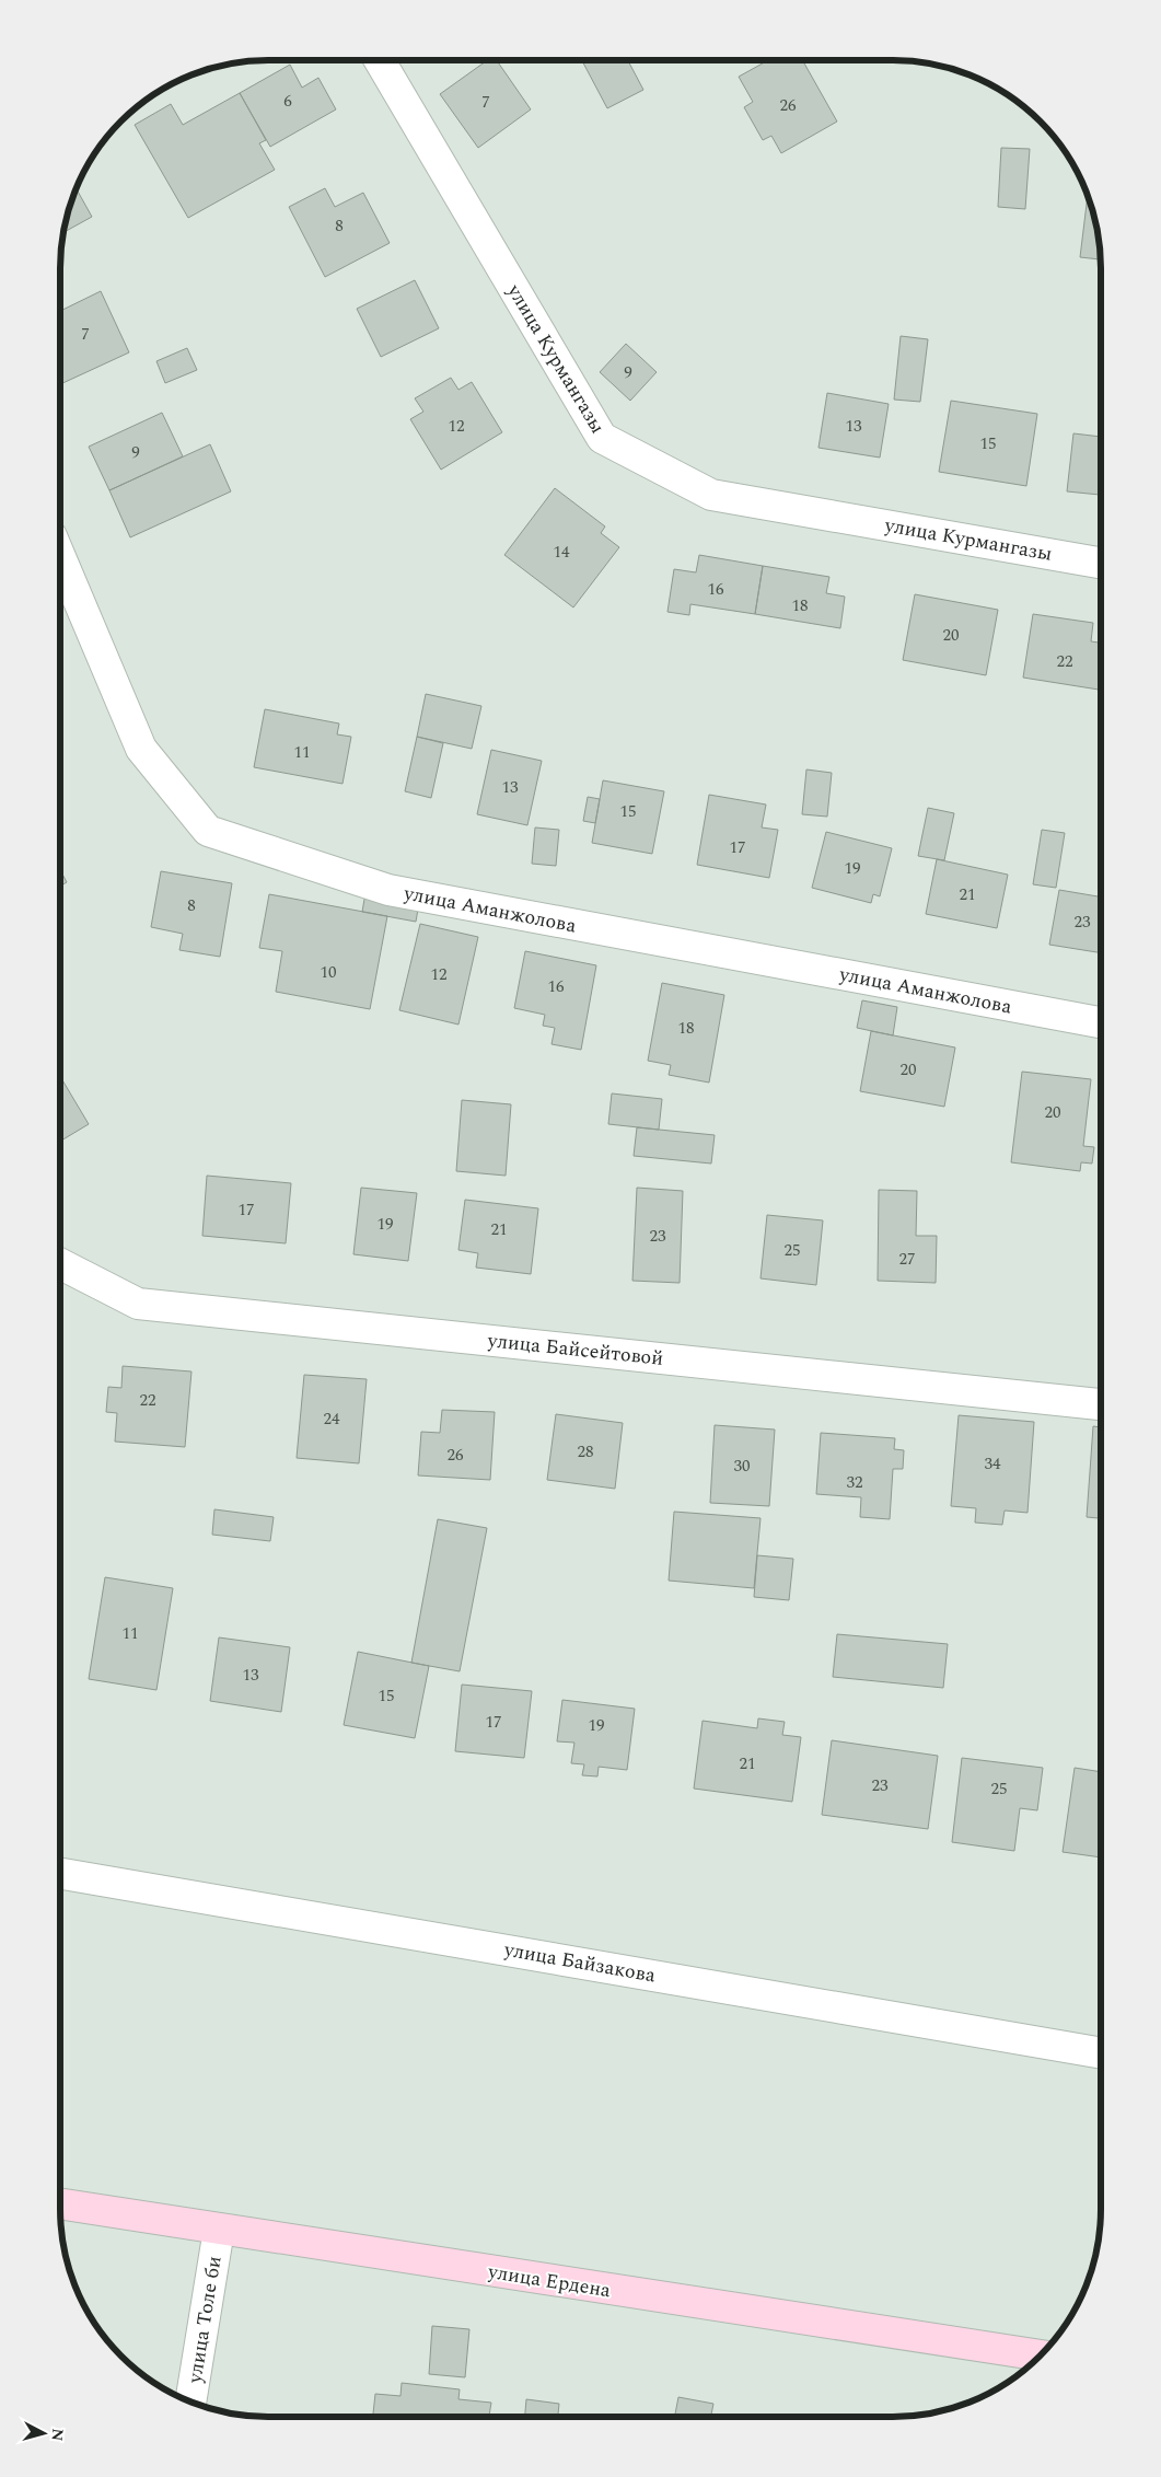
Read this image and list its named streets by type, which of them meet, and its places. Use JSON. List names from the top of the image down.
{
  "streets": {
    "street": [
      "улица Курмангазы",
      "улица Аманжолова",
      "улица Байсейтовой",
      "улица Байзакова",
      "улица Ердена",
      "улица Толе би"
    ]
  },
  "crossings": [
    ["улица Ердена", "улица Толе би"]
  ],
  "house_numbers": [
    "6",
    "7",
    "26",
    "8",
    "7",
    "9",
    "12",
    "13",
    "15",
    "9",
    "14",
    "16",
    "18",
    "20",
    "22",
    "11",
    "13",
    "15",
    "17",
    "19",
    "21",
    "8",
    "23",
    "10",
    "12",
    "16",
    "18",
    "20",
    "20",
    "17",
    "19",
    "21",
    "23",
    "25",
    "27",
    "22",
    "24",
    "28",
    "26",
    "34",
    "30",
    "32",
    "11",
    "13",
    "15",
    "17",
    "19",
    "21",
    "23",
    "25"
  ],
  "north": "right"
}
